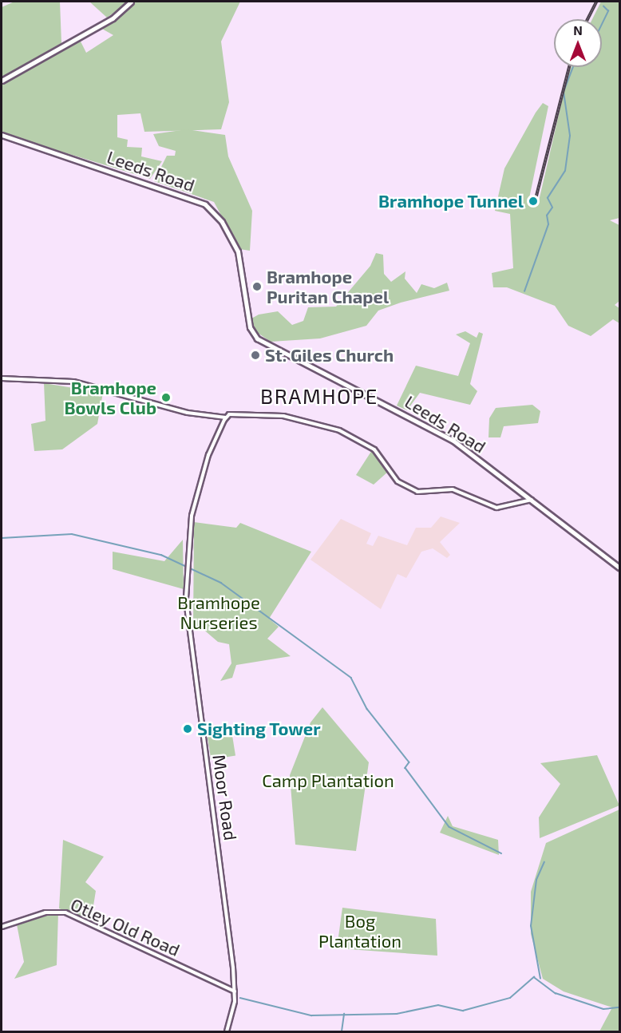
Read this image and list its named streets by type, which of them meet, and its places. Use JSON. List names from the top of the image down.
{
  "streets": {
    "highway": ["Leeds Road"],
    "street": ["Moor Road", "Otley Old Road"]
  },
  "crossings": [
    ["Moor Road", "Otley Old Road"]
  ],
  "districts": ["BRAMHOPE"],
  "parks": ["Bramhope Nurseries", "Camp Plantation", "Bog Plantation"],
  "places": [
    "Bramhope Tunnel",
    "Bramhope Puritan Chapel",
    "St. Giles Church",
    "Bramhope Bowls Club",
    "Sighting Tower"
  ],
  "north": "top"
}
